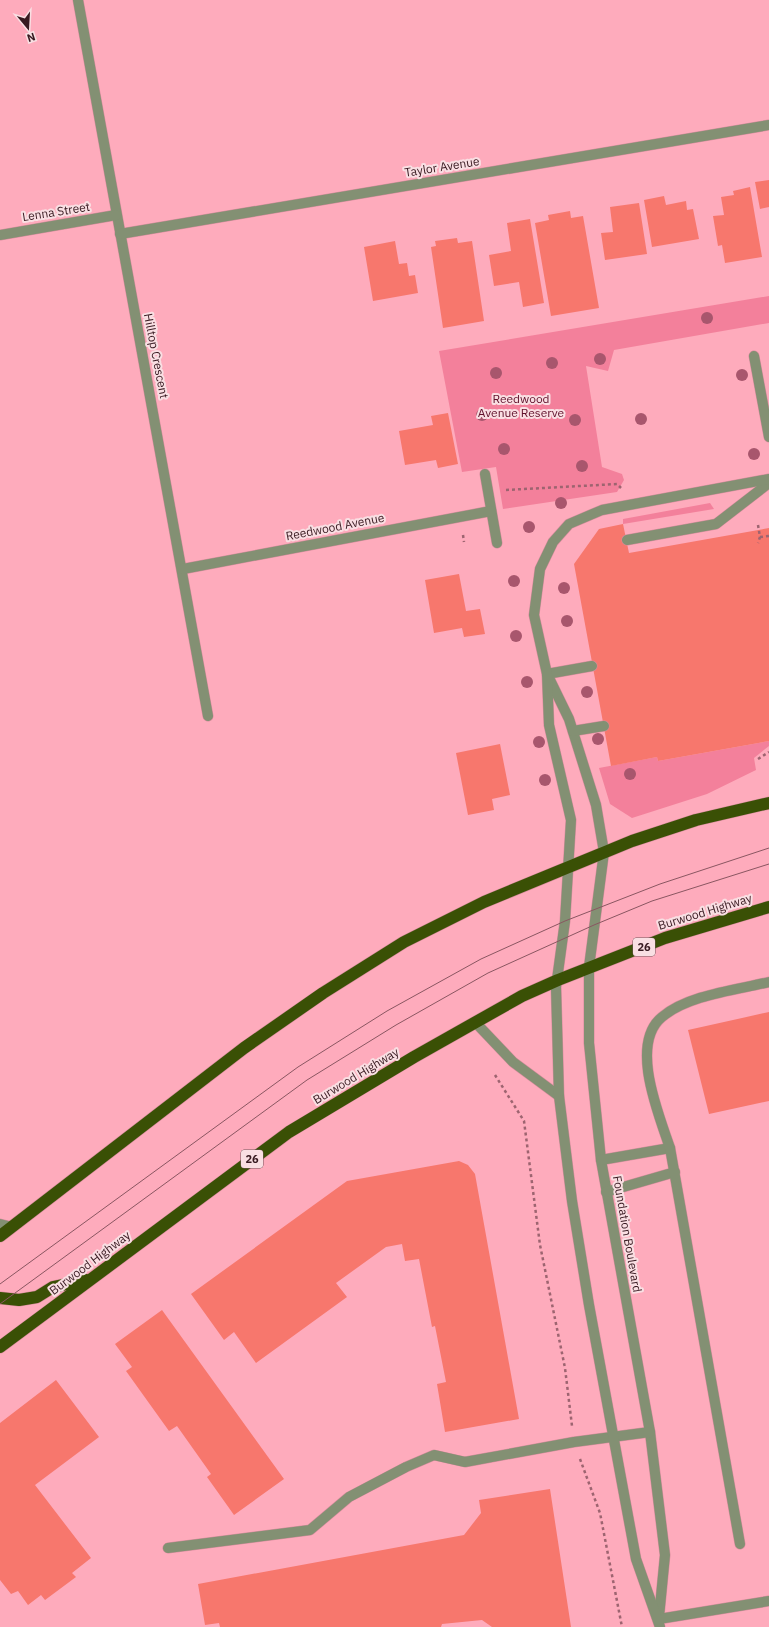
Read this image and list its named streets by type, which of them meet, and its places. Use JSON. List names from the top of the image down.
{
  "streets": {
    "highway": ["Burwood Highway", "26"],
    "street": [
      "Taylor Avenue",
      "Lenna Street",
      "Hilltop Crescent",
      "Reedwood Avenue",
      "Foundation Boulevard"
    ]
  },
  "crossings": [
    ["Taylor Avenue", "Hilltop Crescent"],
    ["Lenna Street", "Hilltop Crescent"],
    ["Hilltop Crescent", "Reedwood Avenue"],
    ["Burwood Highway", "Foundation Boulevard"]
  ],
  "parks": ["Reedwood Avenue Reserve"],
  "north": "bottom"
}
